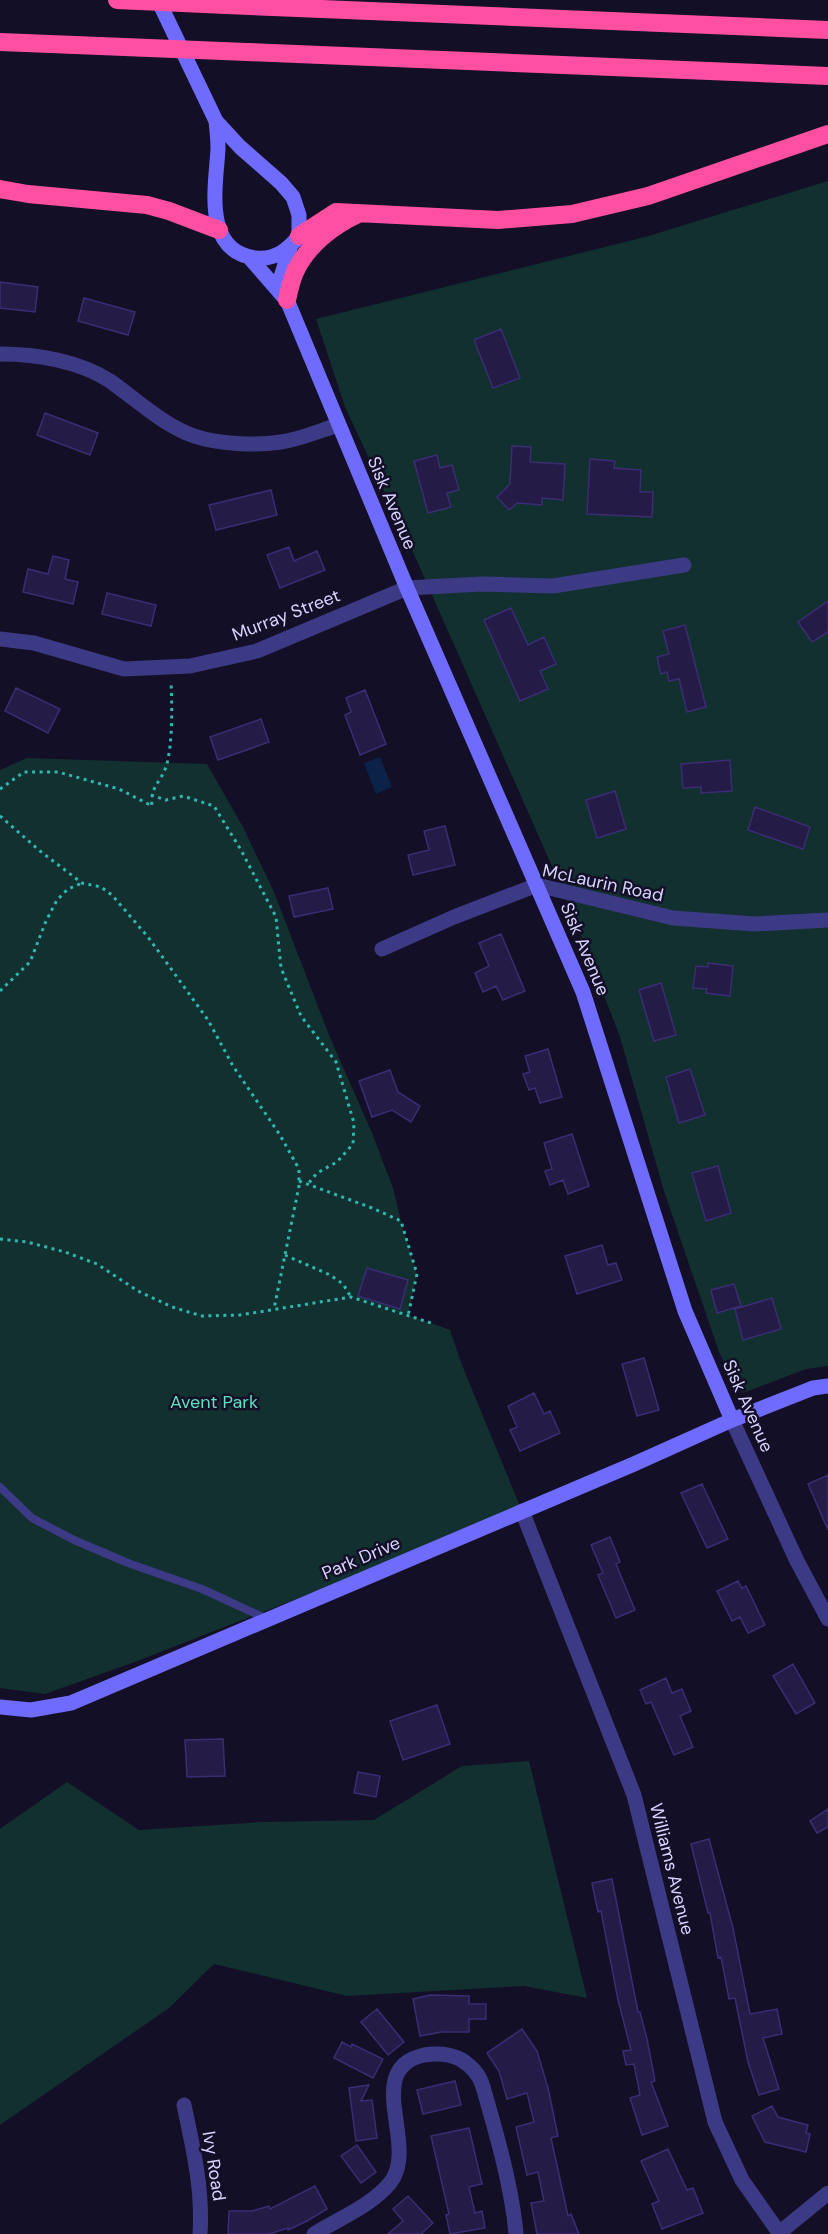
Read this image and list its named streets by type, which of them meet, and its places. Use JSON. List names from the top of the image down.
{
  "streets": {
    "street": [
      "Sisk Avenue",
      "Murray Street",
      "McLaurin Road",
      "Park Drive",
      "Williams Avenue",
      "Ivy Road"
    ]
  },
  "crossings": [
    ["Sisk Avenue", "Murray Street"],
    ["Sisk Avenue", "McLaurin Road"],
    ["Sisk Avenue", "Park Drive"],
    ["Park Drive", "Williams Avenue"]
  ],
  "parks": ["Avent Park"]
}
